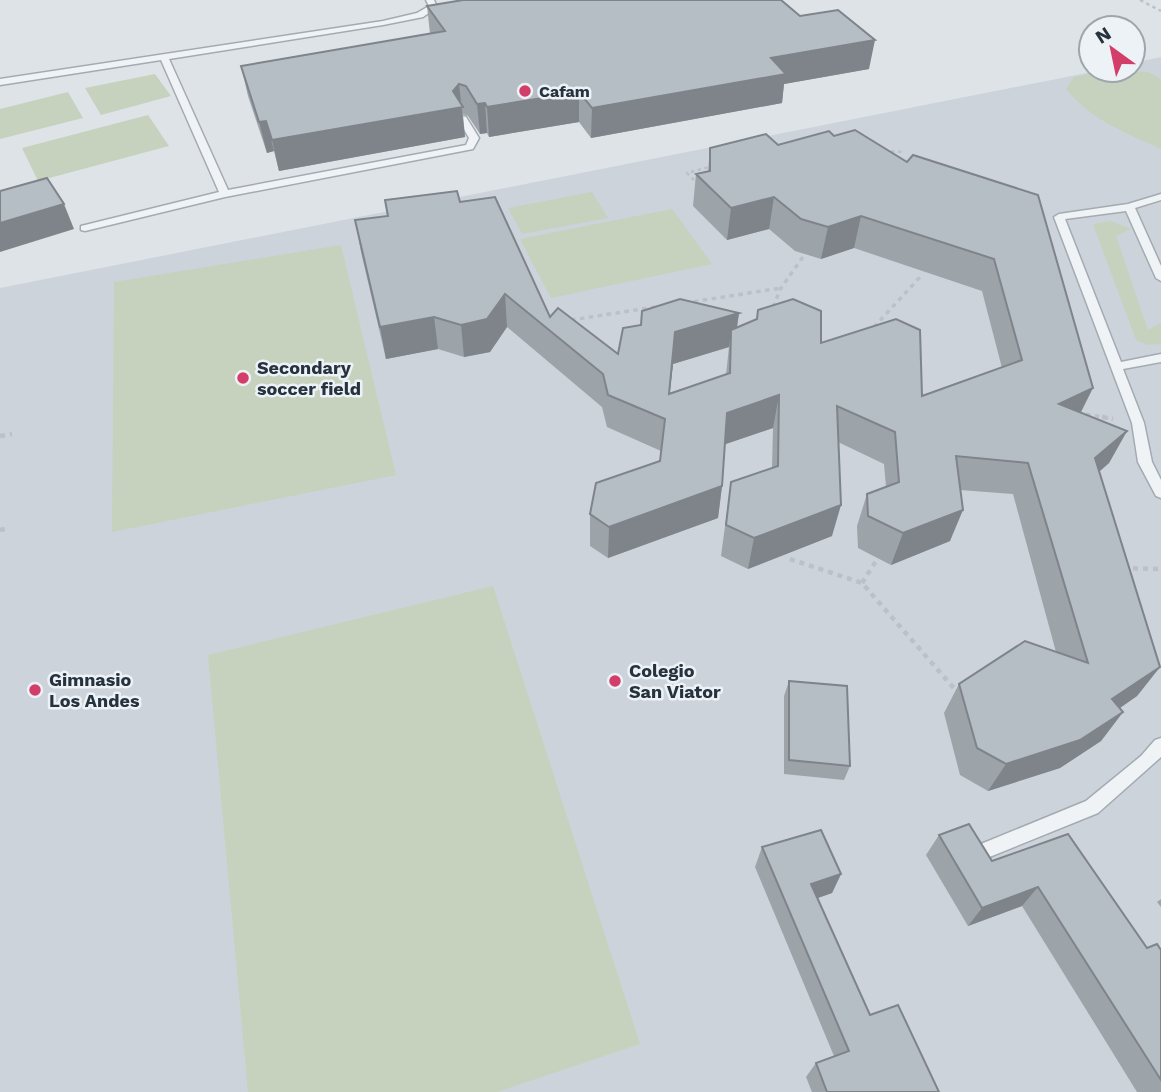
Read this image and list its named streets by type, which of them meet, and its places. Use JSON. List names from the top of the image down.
{
  "places": [
    "Cafam",
    "Secondary soccer field",
    "Colegio San Viator",
    "Gimnasio Los Andes"
  ],
  "north": "top left"
}
